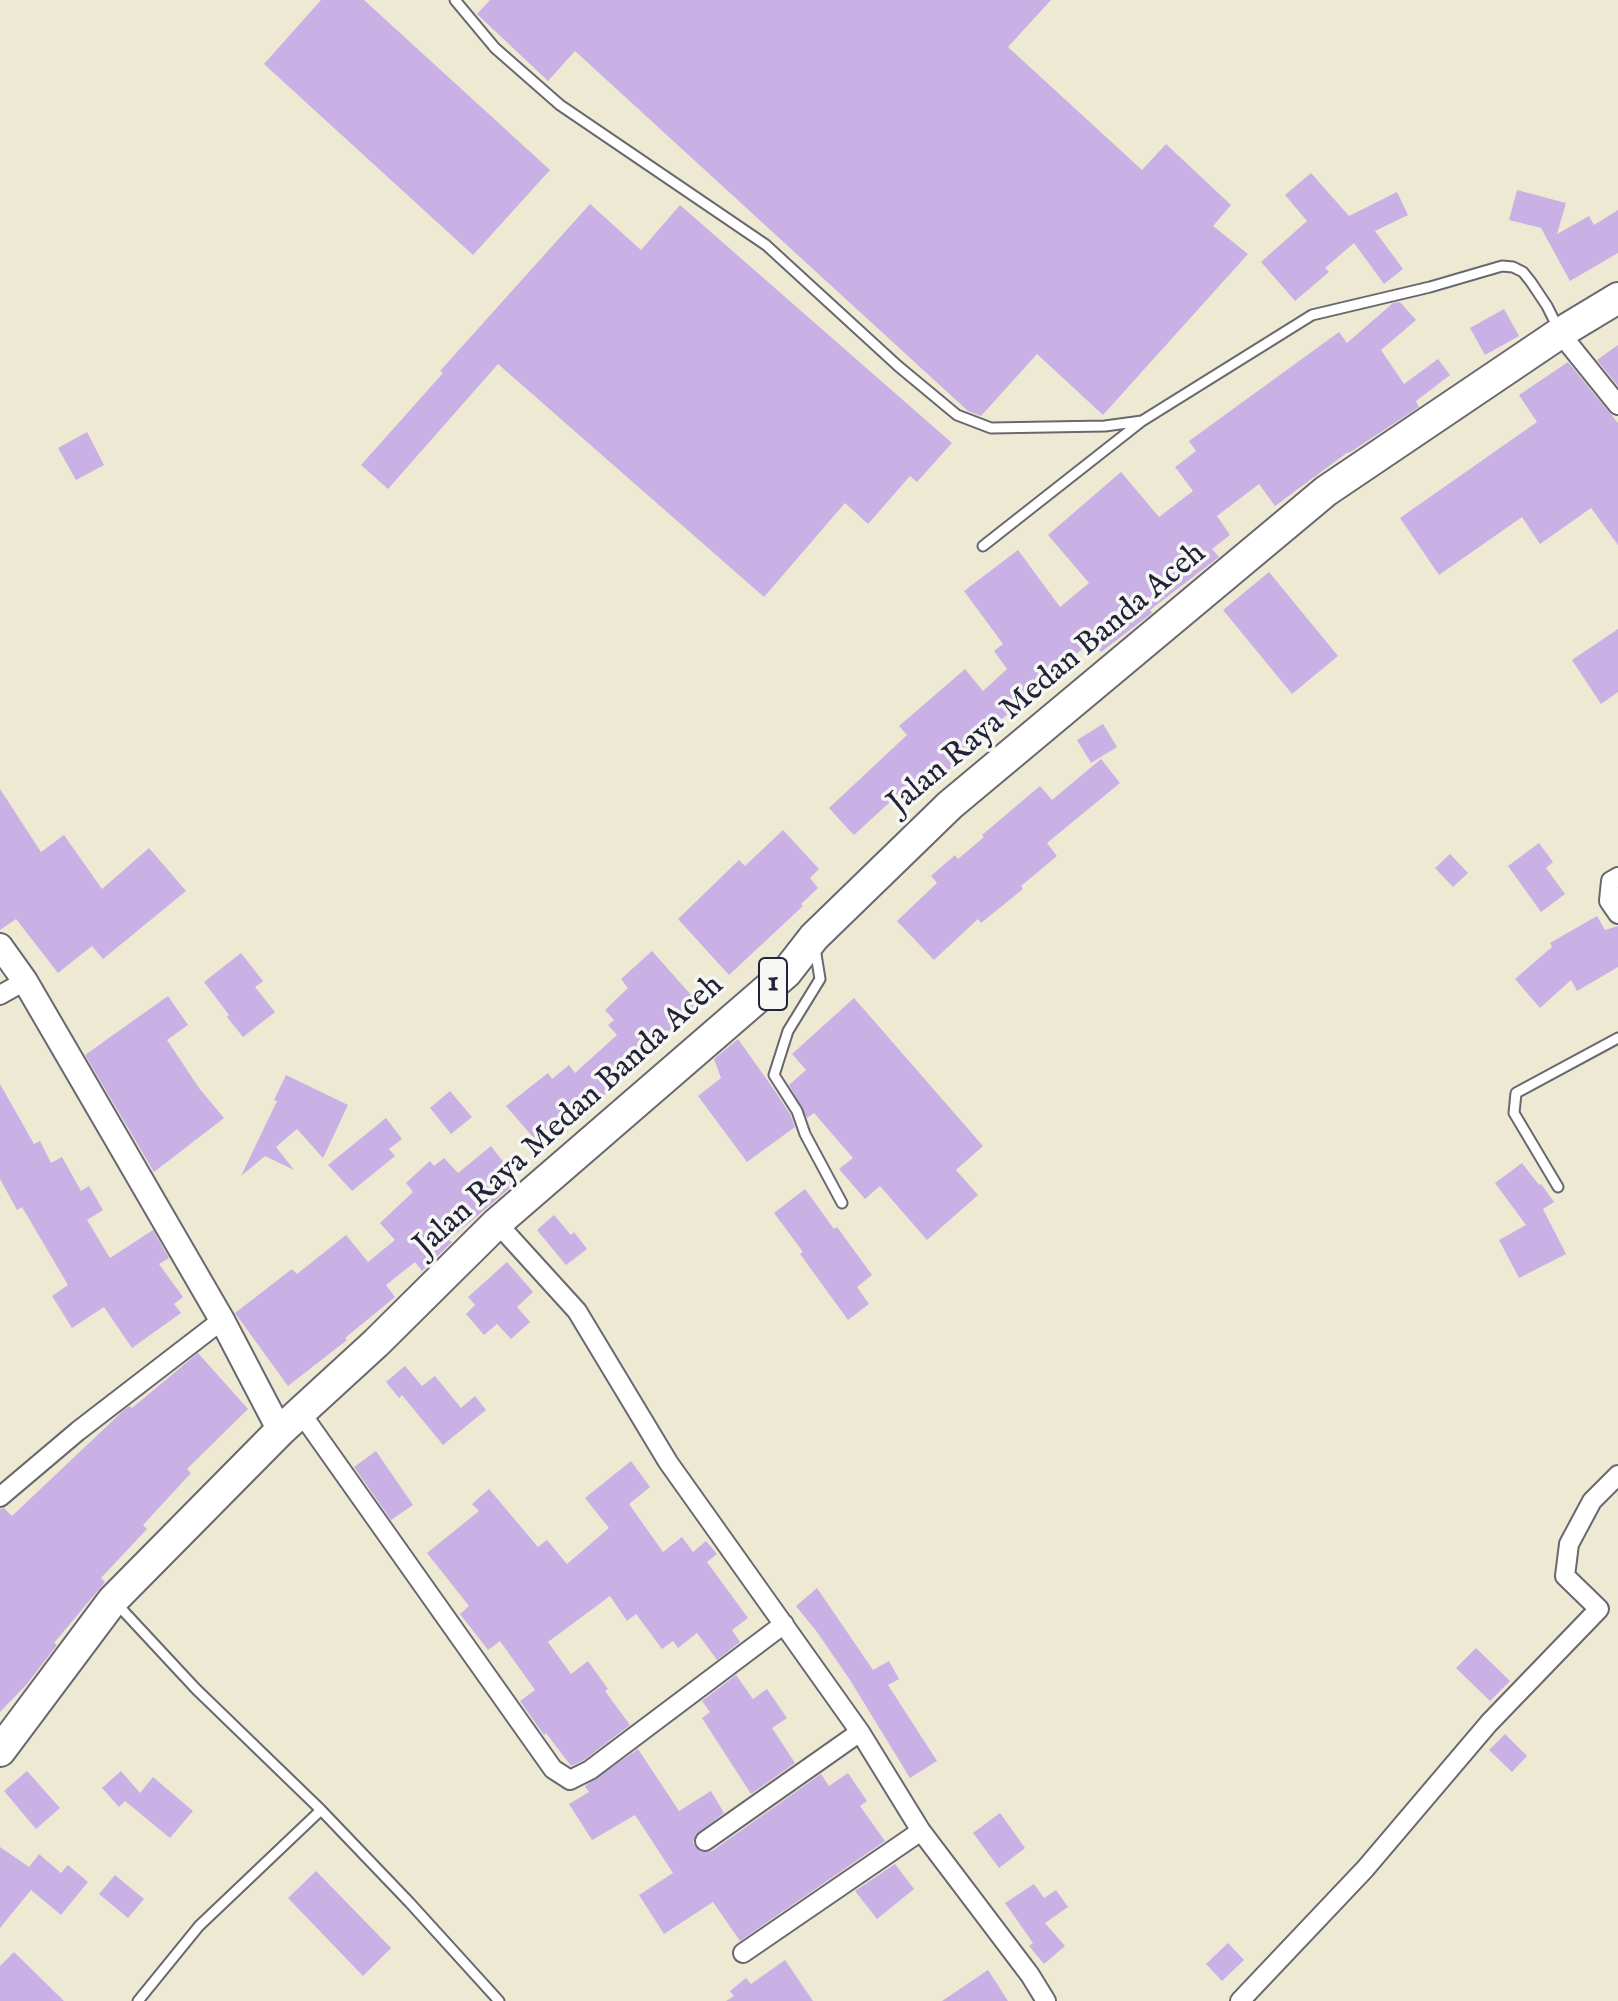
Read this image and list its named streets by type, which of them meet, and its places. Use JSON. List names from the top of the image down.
{
  "streets": {
    "highway": ["Jalan Raya Medan Banda Aceh", "1"]
  }
}
